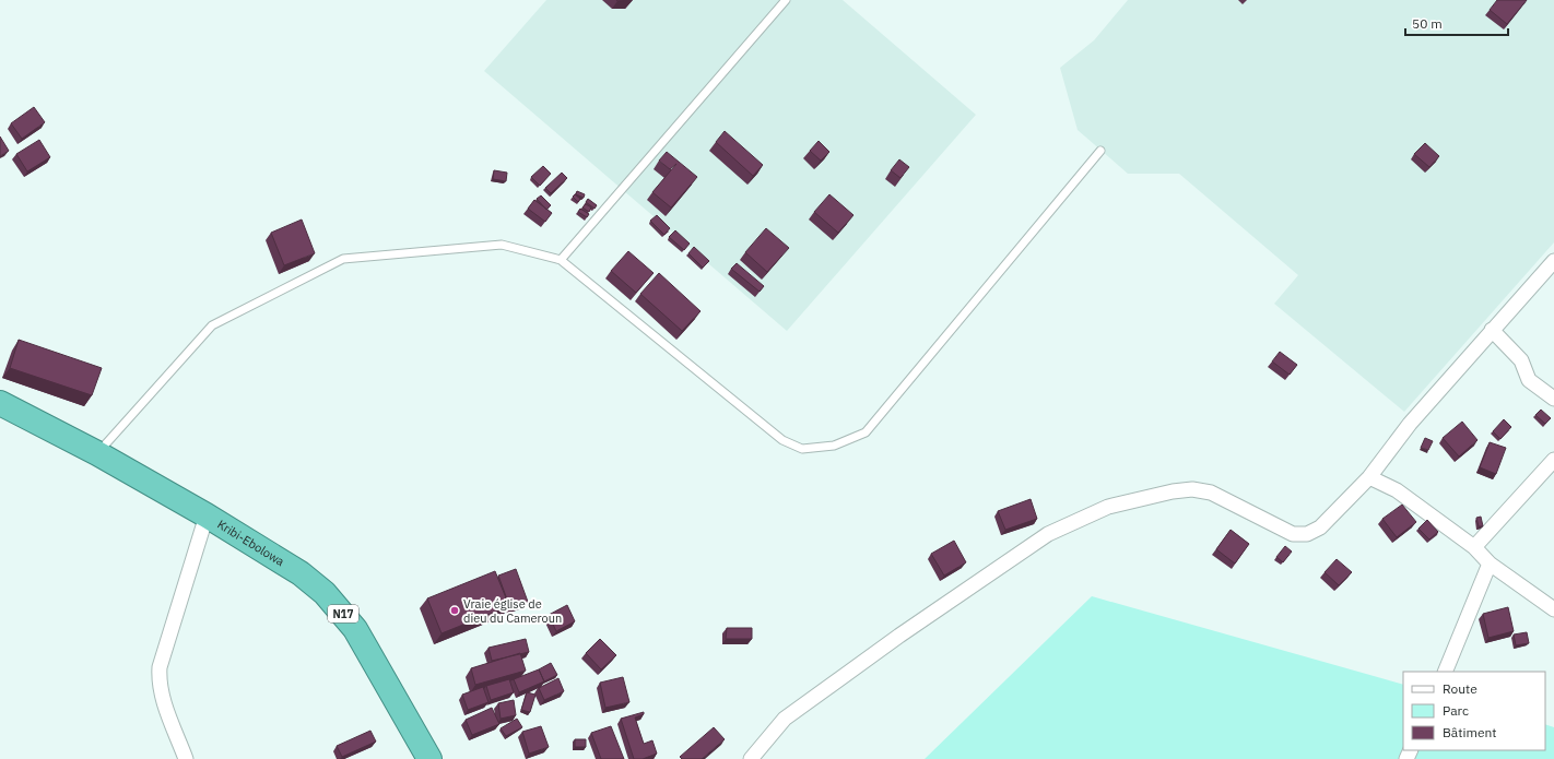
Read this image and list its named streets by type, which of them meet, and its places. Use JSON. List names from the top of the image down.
{
  "streets": {
    "highway": ["Kribi-Ebolowa", "N17"]
  },
  "places": ["Vraie église de dieu du Cameroun"],
  "legend": ["Route", "Parc", "Bâtiment"],
  "scale_bar": "50 m"
}
